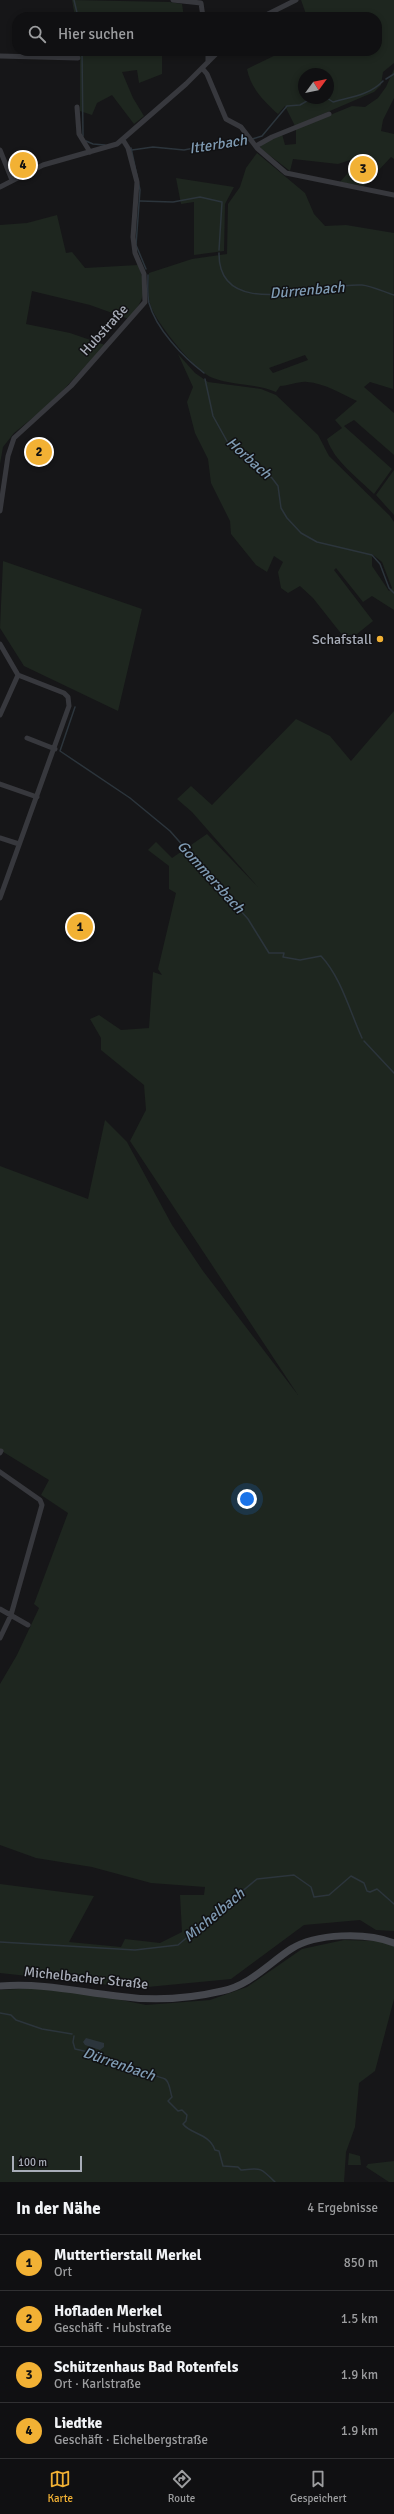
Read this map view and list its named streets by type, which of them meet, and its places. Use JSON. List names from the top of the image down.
{
  "streets": {
    "main road": ["Michelbacher Straße"],
    "street": ["Hubstraße"]
  },
  "water": [
    "Itterbach",
    "Dürrenbach",
    "Horbach",
    "Gommersbach",
    "Michelbach"
  ],
  "places": ["Schafstall"],
  "scale_bar": "100 m",
  "north": "top right",
  "page": {
    "search": "Hier suchen",
    "pins": [
      "4",
      "3",
      "2",
      "1"
    ],
    "scale": "100 m",
    "heading": ["In der Nähe", "4 Ergebnisse"],
    "list": [
      {
        "mark": "1",
        "name": "Muttertierstall Merkel",
        "note": "Ort",
        "value": "850 m"
      },
      {
        "mark": "2",
        "name": "Hofladen Merkel",
        "note": "Geschäft · Hubstraße",
        "value": "1.5 km"
      },
      {
        "mark": "3",
        "name": "Schützenhaus Bad Rotenfels",
        "note": "Ort · Karlstraße",
        "value": "1.9 km"
      },
      {
        "mark": "4",
        "name": "Liedtke",
        "note": "Geschäft · Eichelbergstraße",
        "value": "1.9 km"
      }
    ],
    "nav": ["Karte", "Route", "Gespeichert"]
  }
}
